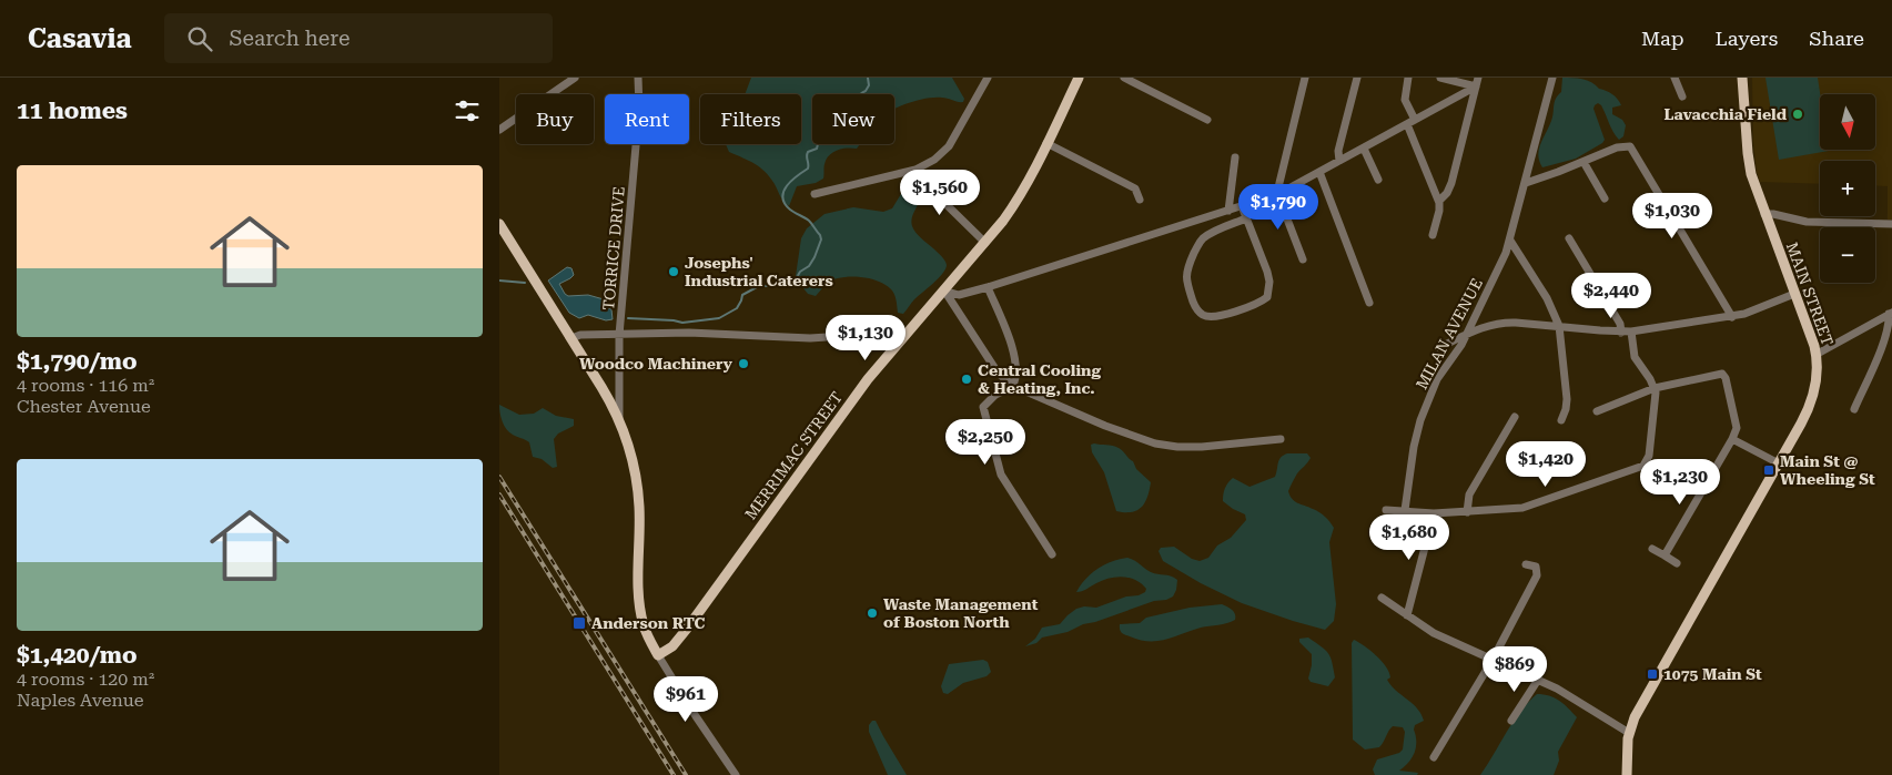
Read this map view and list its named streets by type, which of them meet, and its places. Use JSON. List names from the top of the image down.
{
  "streets": {
    "main road": ["MAIN STREET", "MERRIMAC STREET"],
    "street": ["TORRICE DRIVE", "MILAN AVENUE"]
  },
  "places": {
    "other": [
      "Lavacchia Field",
      "Josephs' Industrial Caterers",
      "Woodco Machinery",
      "Central Cooling & Heating, Inc.",
      "Waste Management of Boston North"
    ],
    "transit": ["Main St @ Wheeling St", "Anderson RTC", "1075 Main St"]
  },
  "north": "bottom",
  "page": {
    "header": "Casavia",
    "search": "Search here",
    "nav": ["Map", "Layers", "Share"],
    "heading": "11 homes",
    "map_buttons": ["+", "−"],
    "chip": [
      "Buy",
      "Rent",
      "Filters",
      "New"
    ],
    "list": [
      {
        "name": "$1,790/mo",
        "note": "4 rooms · 116 m² · Chester Avenue"
      },
      {
        "name": "$1,420/mo",
        "note": "4 rooms · 120 m² · Naples Avenue"
      }
    ],
    "price": [
      "$1,560",
      "$1,790",
      "$1,030",
      "$2,440",
      "$1,130",
      "$2,250",
      "$1,420",
      "$1,230",
      "$1,680",
      "$869",
      "$961"
    ]
  }
}
